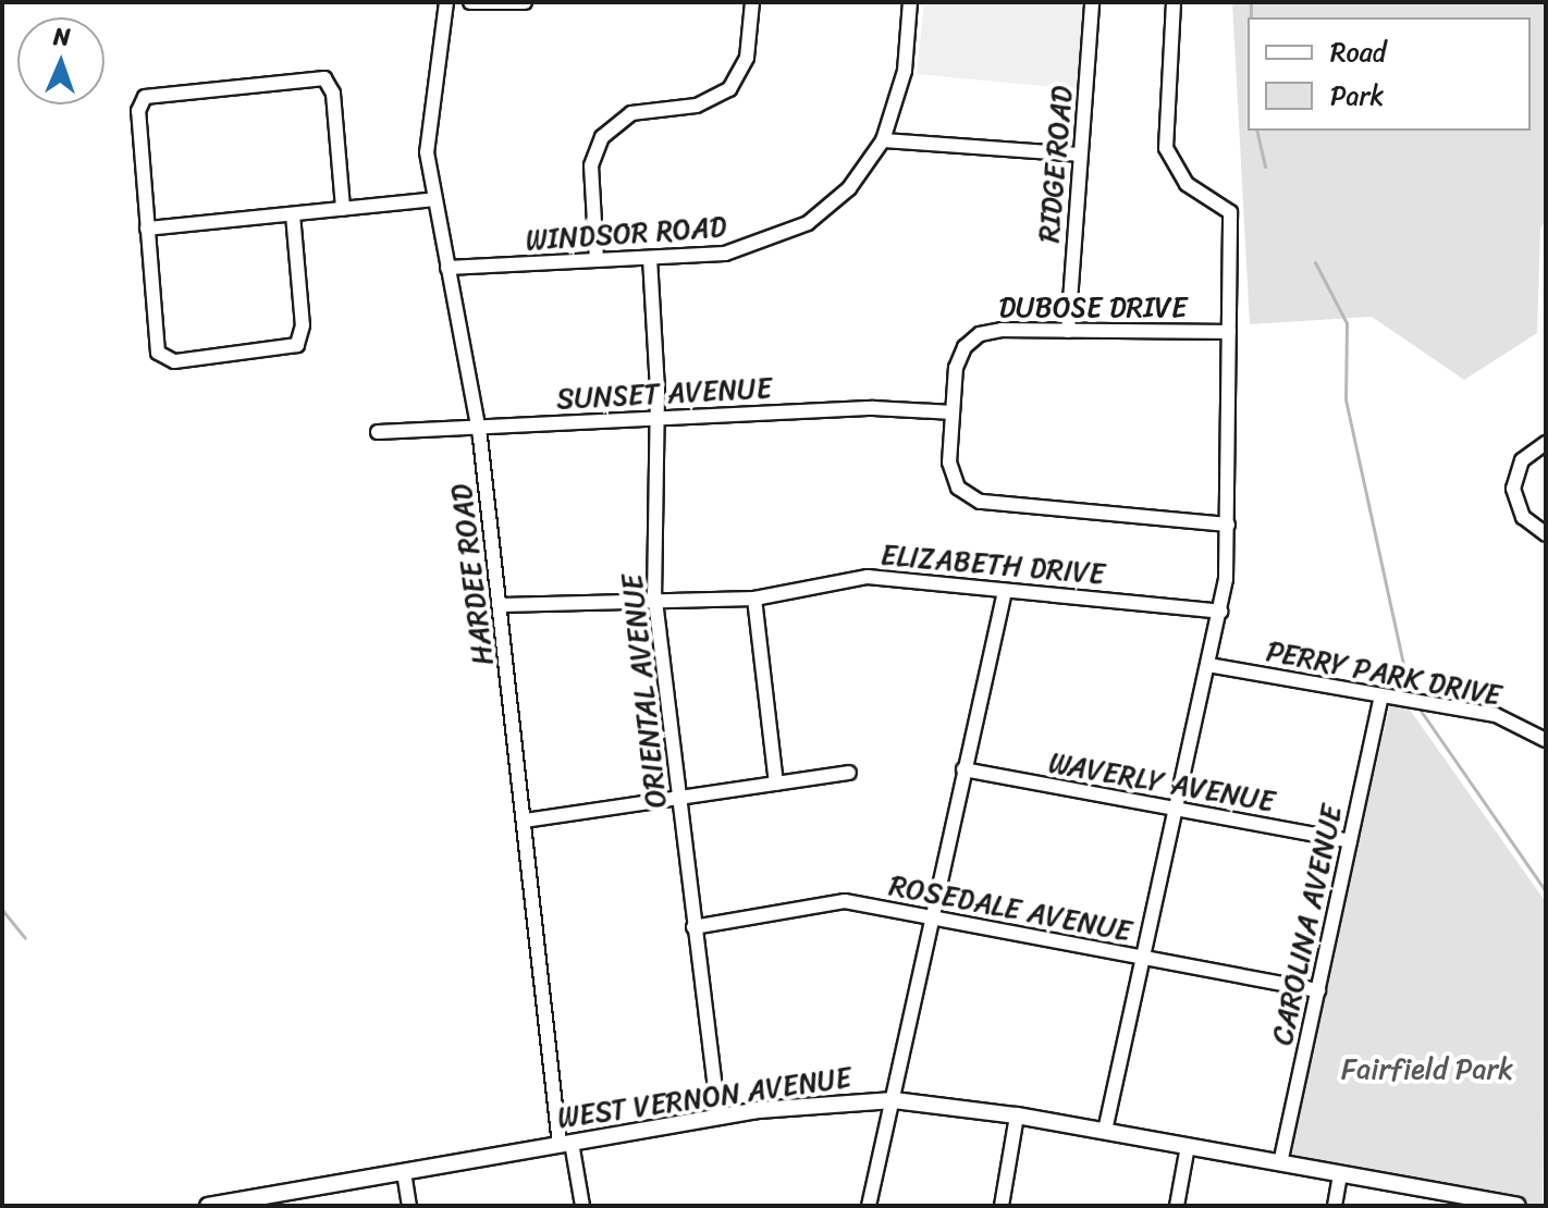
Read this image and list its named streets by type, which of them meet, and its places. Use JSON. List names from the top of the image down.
{
  "streets": {
    "main road": ["WEST VERNON AVENUE"],
    "street": [
      "RIDGE ROAD",
      "WINDSOR ROAD",
      "DUBOSE DRIVE",
      "SUNSET AVENUE",
      "ELIZABETH DRIVE",
      "HARDEE ROAD",
      "PERRY PARK DRIVE",
      "ORIENTAL AVENUE",
      "WAVERLY AVENUE",
      "ROSEDALE AVENUE",
      "CAROLINA AVENUE"
    ]
  },
  "crossings": [
    ["RIDGE ROAD", "DUBOSE DRIVE"],
    ["WINDSOR ROAD", "HARDEE ROAD"],
    ["WINDSOR ROAD", "ORIENTAL AVENUE"],
    ["DUBOSE DRIVE", "SUNSET AVENUE"],
    ["SUNSET AVENUE", "HARDEE ROAD"],
    ["SUNSET AVENUE", "ORIENTAL AVENUE"],
    ["ELIZABETH DRIVE", "HARDEE ROAD"],
    ["ELIZABETH DRIVE", "ORIENTAL AVENUE"],
    ["HARDEE ROAD", "WEST VERNON AVENUE"],
    ["PERRY PARK DRIVE", "CAROLINA AVENUE"],
    ["ORIENTAL AVENUE", "ROSEDALE AVENUE"],
    ["ORIENTAL AVENUE", "WEST VERNON AVENUE"],
    ["WAVERLY AVENUE", "CAROLINA AVENUE"],
    ["ROSEDALE AVENUE", "CAROLINA AVENUE"],
    ["CAROLINA AVENUE", "WEST VERNON AVENUE"]
  ],
  "parks": ["Fairfield Park"],
  "legend": ["Road", "Park"],
  "north": "top"
}
